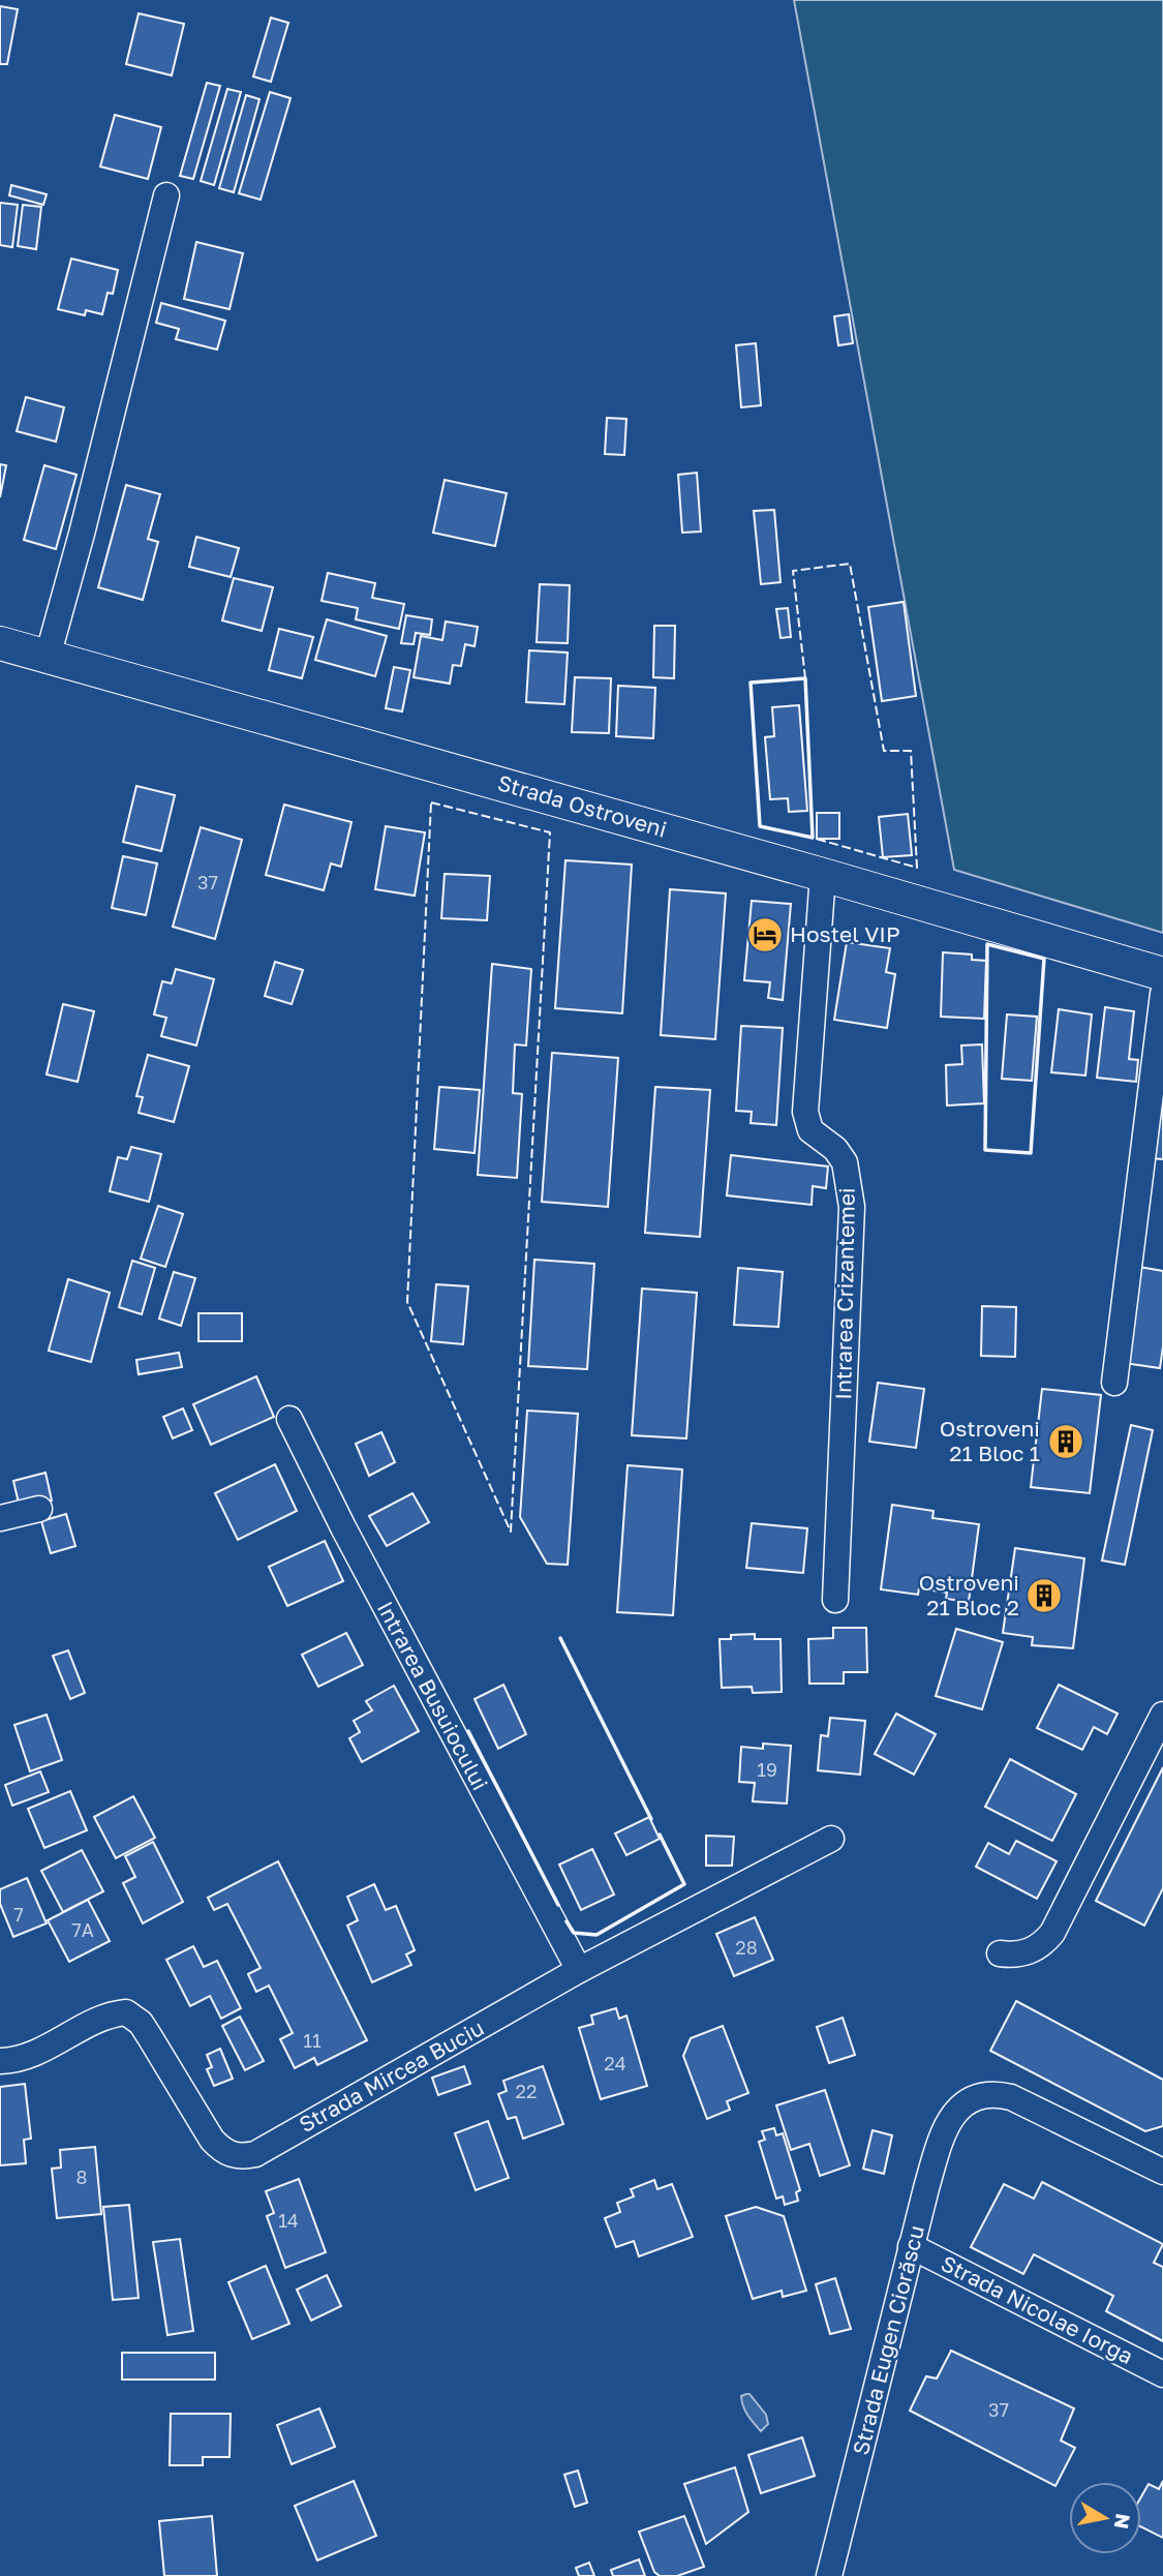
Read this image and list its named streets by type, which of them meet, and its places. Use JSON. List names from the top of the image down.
{
  "streets": {
    "street": [
      "Strada Ostroveni",
      "Intrarea Crizantemei",
      "Intrarea Busuiocului",
      "Strada Mircea Buciu",
      "Strada Nicolae Iorga",
      "Strada Eugen Ciorăscu"
    ]
  },
  "crossings": [
    ["Strada Ostroveni", "Intrarea Crizantemei"],
    ["Intrarea Busuiocului", "Strada Mircea Buciu"],
    ["Strada Nicolae Iorga", "Strada Eugen Ciorăscu"]
  ],
  "places": {
    "hotel": ["Hostel VIP"],
    "building": ["Ostroveni 21 Bloc 1", "Ostroveni 21 Bloc 2"]
  },
  "house_numbers": [
    "37",
    "19",
    "7",
    "7A",
    "28",
    "11",
    "24",
    "22",
    "8",
    "14",
    "37"
  ],
  "north": "right"
}
